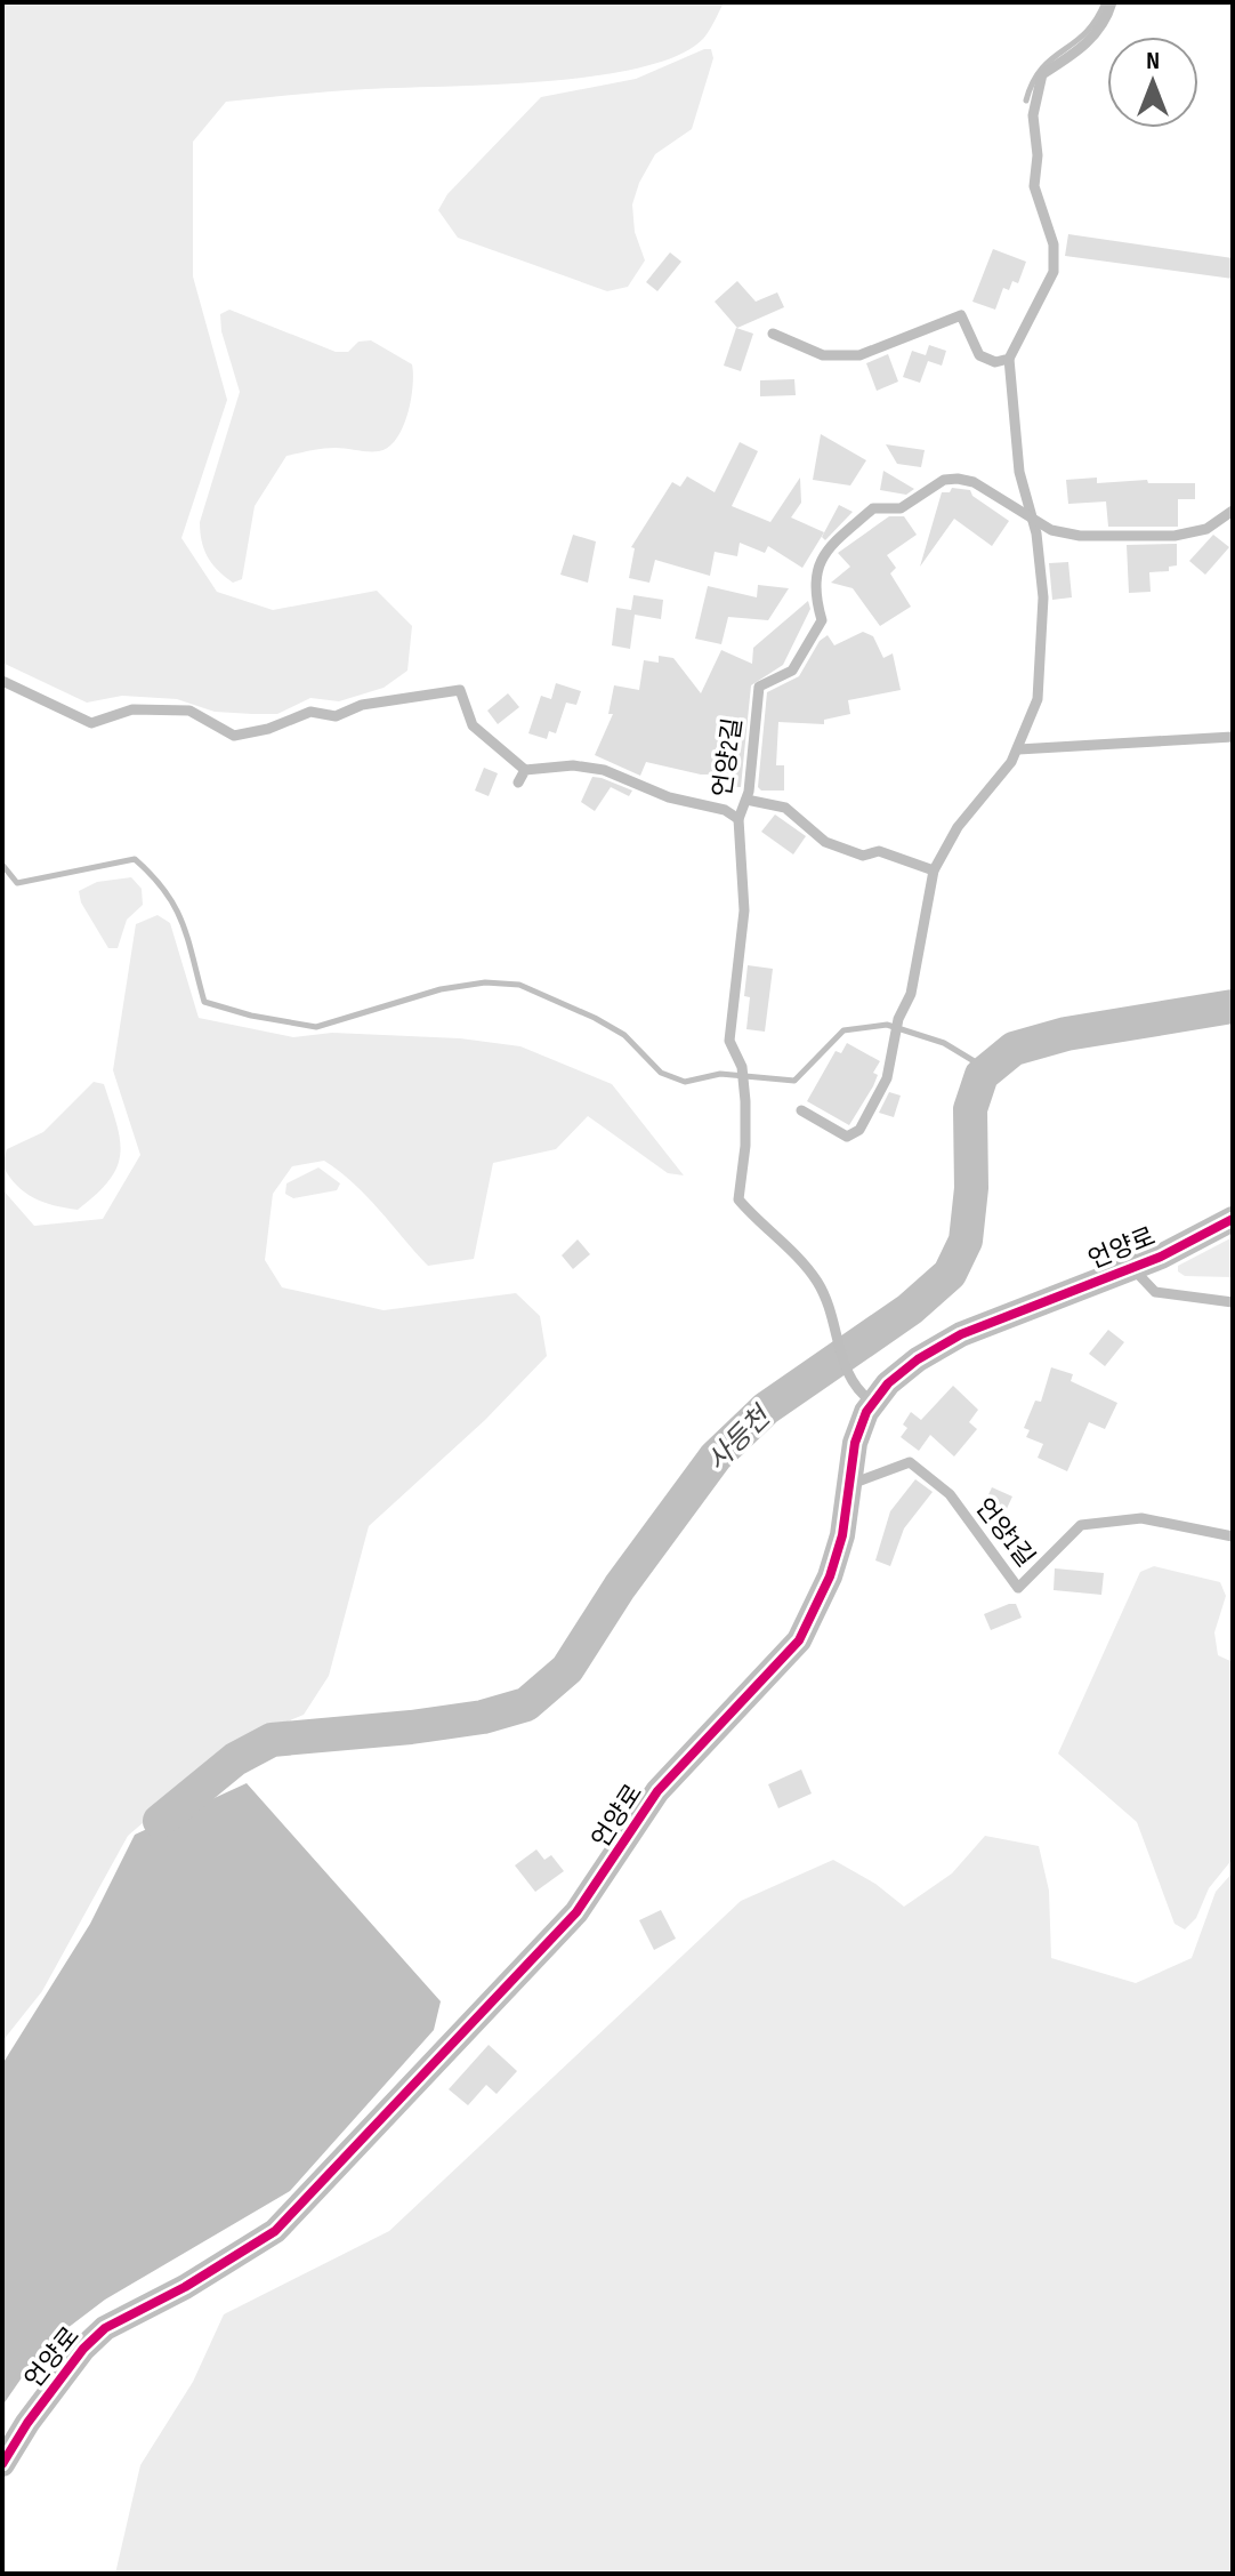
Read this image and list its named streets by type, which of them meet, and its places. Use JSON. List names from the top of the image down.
{
  "streets": {
    "street": ["언양로"],
    "lane": ["언양2길", "언양1길"]
  },
  "crossings": [
    ["언양2길", "언양로"],
    ["언양로", "언양1길"]
  ],
  "water": ["사등천"],
  "north": "top"
}
